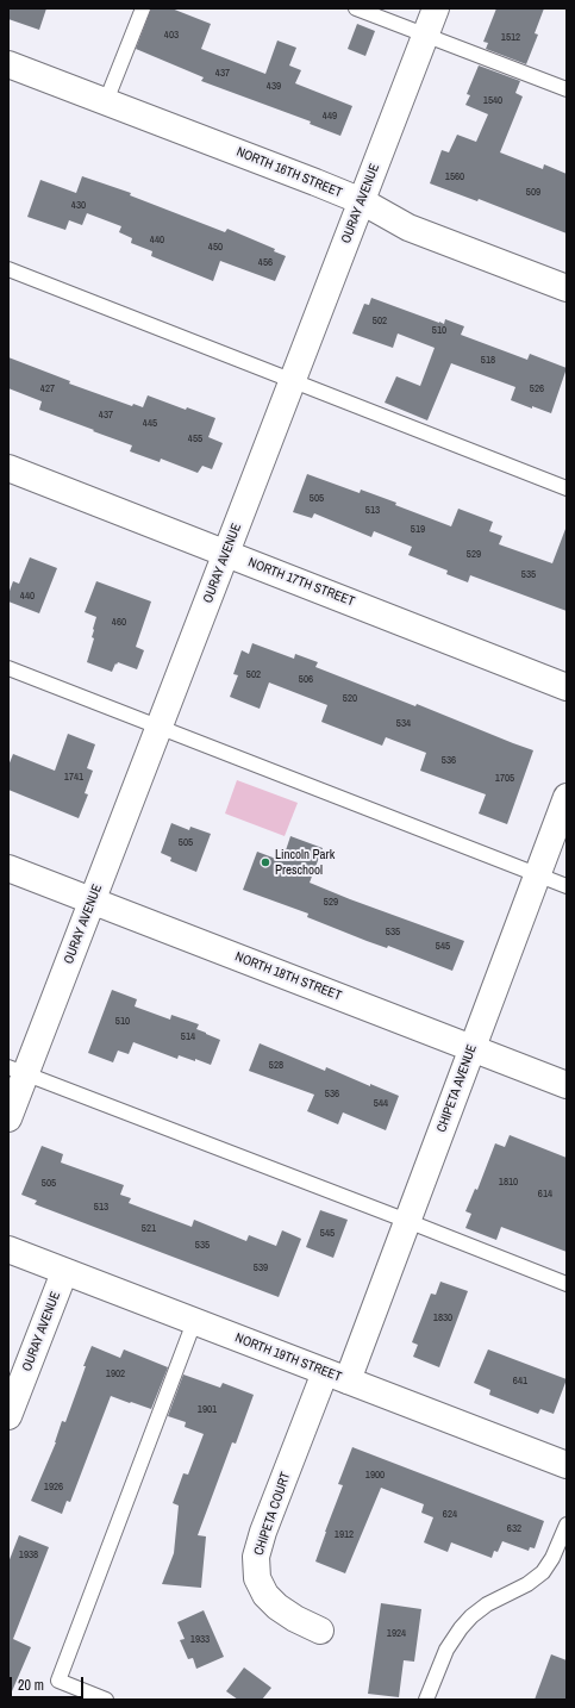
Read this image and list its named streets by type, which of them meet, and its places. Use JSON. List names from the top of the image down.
{
  "streets": {
    "street": [
      "NORTH 16TH STREET",
      "OURAY AVENUE",
      "NORTH 17TH STREET",
      "NORTH 18TH STREET",
      "CHIPETA AVENUE",
      "NORTH 19TH STREET",
      "CHIPETA COURT"
    ]
  },
  "crossings": [
    ["NORTH 16TH STREET", "OURAY AVENUE"],
    ["OURAY AVENUE", "NORTH 17TH STREET"],
    ["OURAY AVENUE", "NORTH 18TH STREET"],
    ["OURAY AVENUE", "NORTH 19TH STREET"],
    ["NORTH 18TH STREET", "CHIPETA AVENUE"],
    ["CHIPETA AVENUE", "NORTH 19TH STREET"],
    ["CHIPETA AVENUE", "CHIPETA COURT"],
    ["NORTH 19TH STREET", "CHIPETA COURT"]
  ],
  "places": ["Lincoln Park Preschool"],
  "house_numbers": [
    "403",
    "1512",
    "437",
    "439",
    "1540",
    "449",
    "1560",
    "509",
    "430",
    "440",
    "450",
    "456",
    "502",
    "510",
    "518",
    "427",
    "526",
    "437",
    "445",
    "455",
    "505",
    "513",
    "519",
    "529",
    "535",
    "440",
    "460",
    "502",
    "506",
    "520",
    "534",
    "536",
    "1741",
    "1705",
    "505",
    "529",
    "535",
    "545",
    "510",
    "514",
    "528",
    "536",
    "544",
    "1810",
    "505",
    "614",
    "513",
    "521",
    "545",
    "535",
    "539",
    "1830",
    "1902",
    "641",
    "1901",
    "1900",
    "1926",
    "624",
    "632",
    "1912",
    "1938",
    "1924",
    "1933"
  ],
  "scale_bar": "20 m"
}
